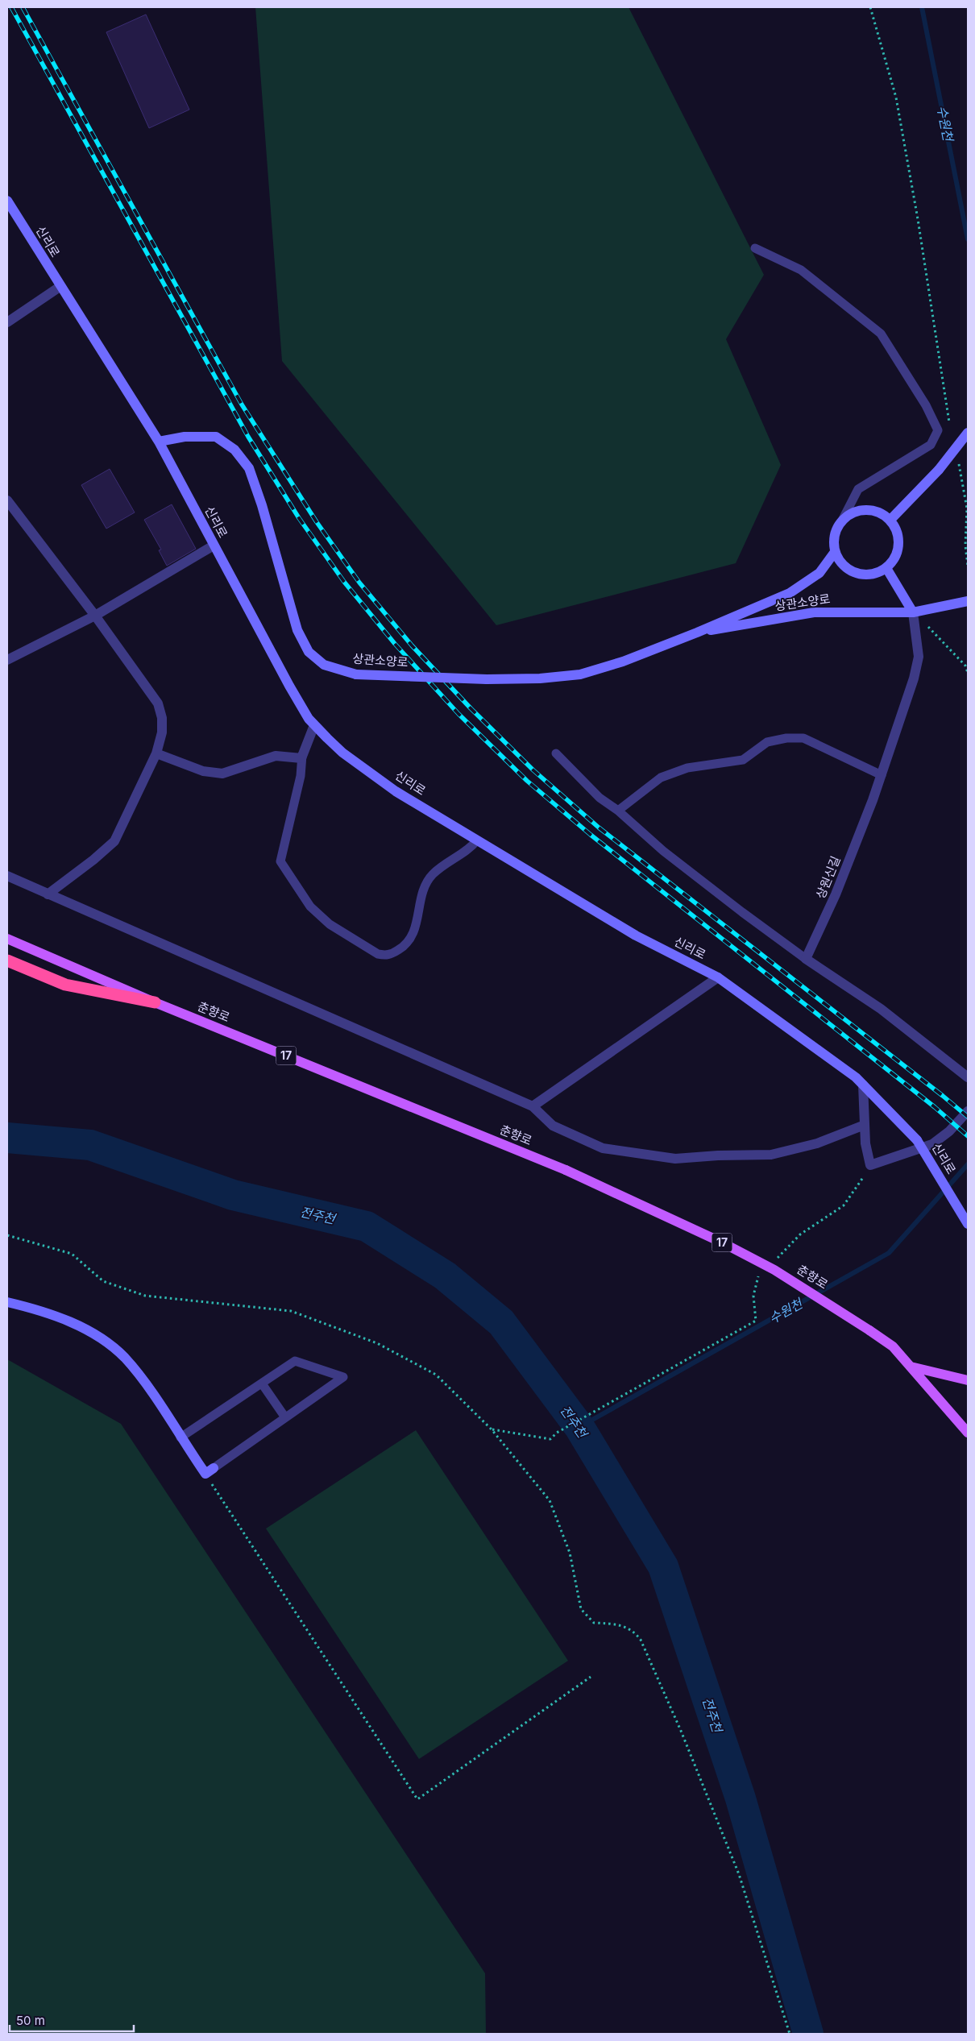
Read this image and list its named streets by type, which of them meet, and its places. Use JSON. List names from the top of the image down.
{
  "streets": {
    "main road": [
      "신리로",
      "상관소양로",
      "춘향로",
      "17"
    ],
    "street": ["상원신길"]
  },
  "crossings": [
    ["신리로", "상관소양로"],
    ["상관소양로", "상원신길"]
  ],
  "water": ["수원천", "전주천"],
  "scale_bar": "50 m"
}
